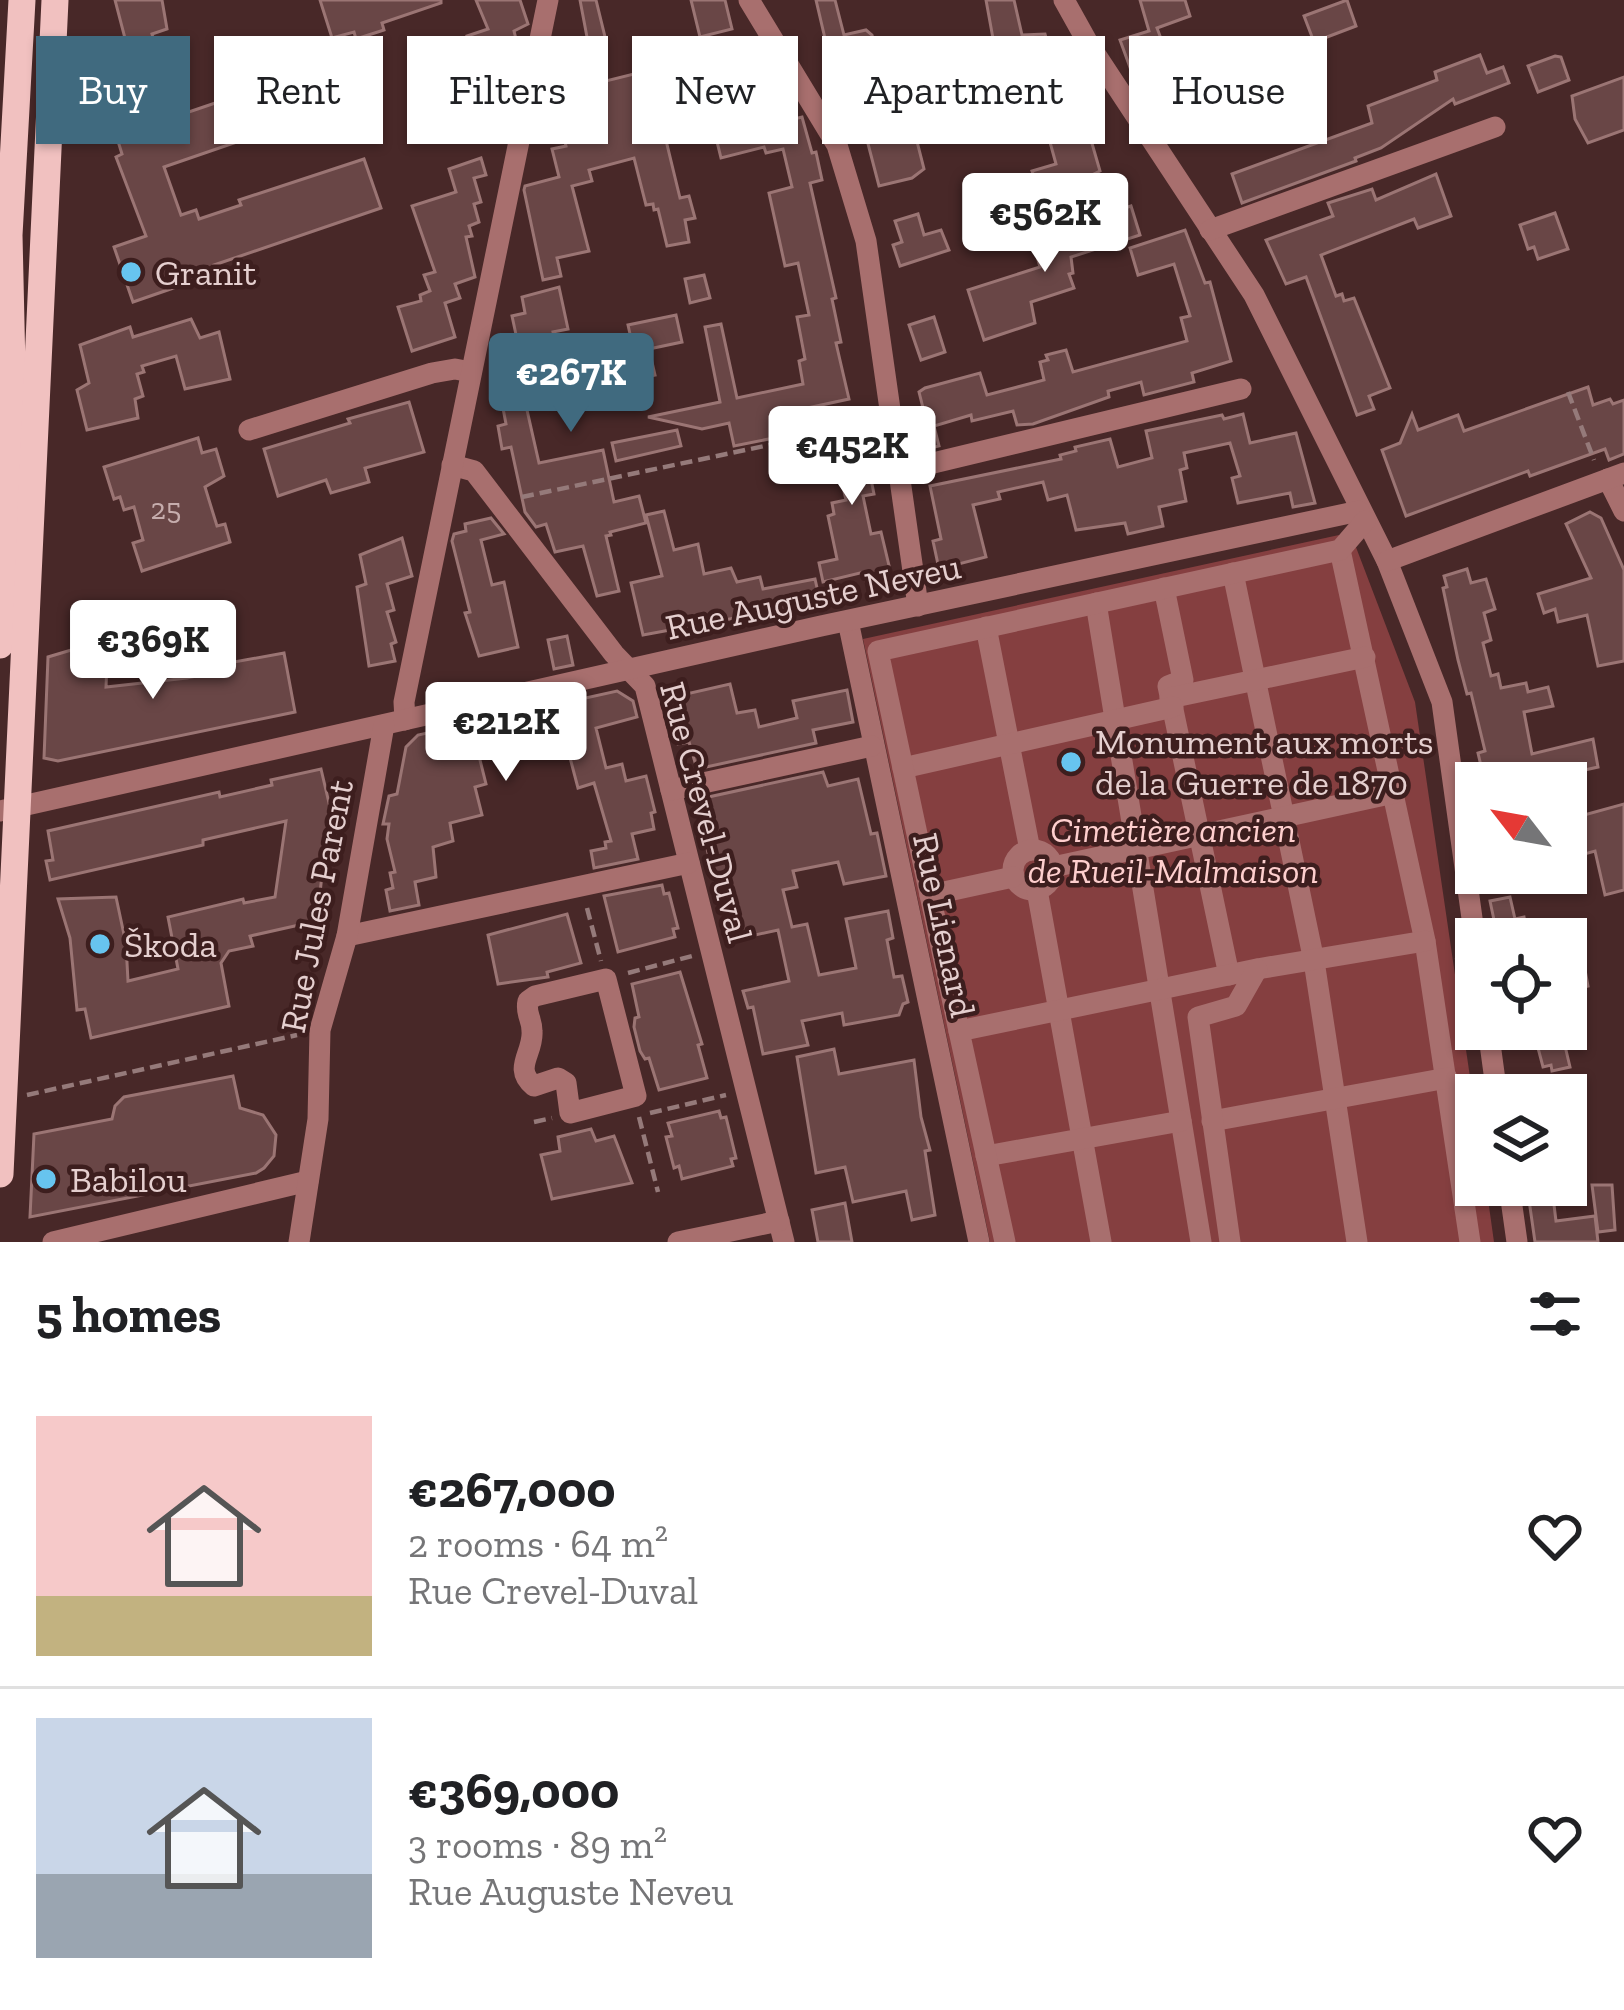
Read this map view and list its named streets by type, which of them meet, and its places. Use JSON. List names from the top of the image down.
{
  "streets": {
    "street": [
      "Rue Auguste Neveu",
      "Rue Crevel-Duval",
      "Rue Jules Parent",
      "Rue Lienard"
    ]
  },
  "crossings": [
    ["Rue Auguste Neveu", "Rue Crevel-Duval"],
    ["Rue Auguste Neveu", "Rue Jules Parent"],
    ["Rue Auguste Neveu", "Rue Lienard"],
    ["Rue Crevel-Duval", "Rue Jules Parent"]
  ],
  "parks": ["Cimetière ancien de Rueil-Malmaison"],
  "places": [
    "Granit",
    "Monument aux morts de la Guerre de 1870",
    "Škoda",
    "Babilou"
  ],
  "house_numbers": ["25"],
  "north": "top left",
  "page": {
    "chip": [
      "Buy",
      "Rent",
      "Filters",
      "New",
      "Apartment",
      "House"
    ],
    "price": [
      "€562K",
      "€267K",
      "€452K",
      "€369K",
      "€212K"
    ],
    "heading": "5 homes",
    "list": [
      {
        "name": "€267,000",
        "note": "2 rooms · 64 m² · Rue Crevel-Duval"
      },
      {
        "name": "€369,000",
        "note": "3 rooms · 89 m² · Rue Auguste Neveu"
      }
    ]
  }
}
